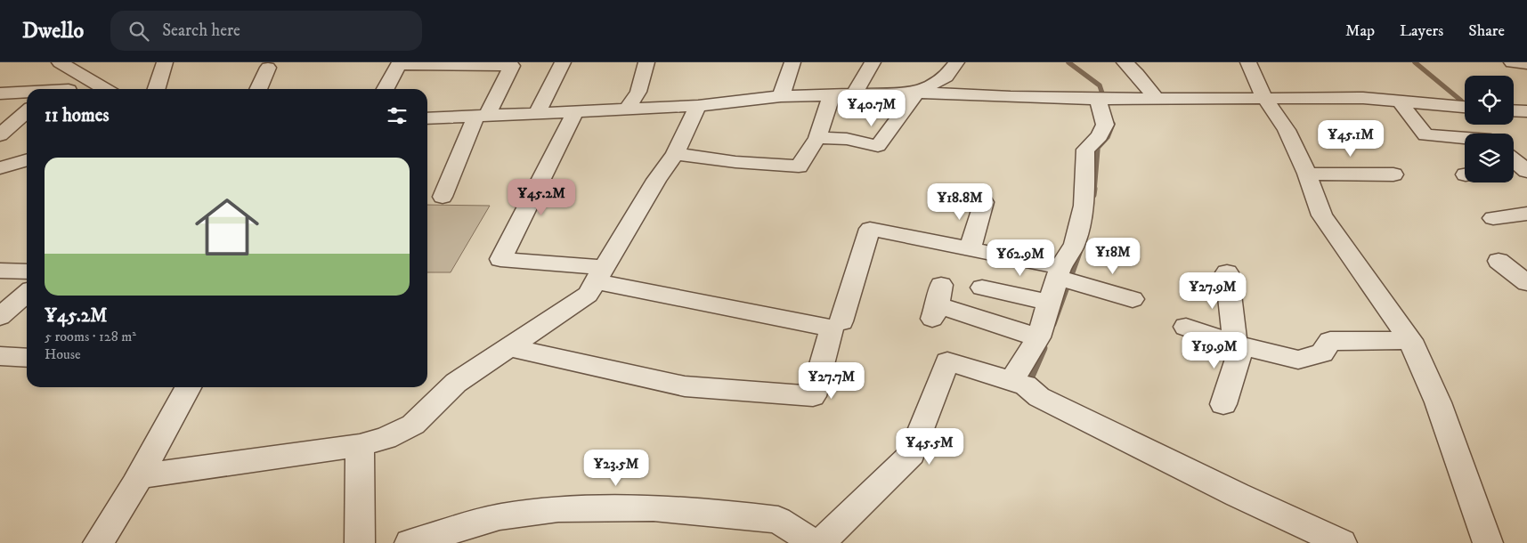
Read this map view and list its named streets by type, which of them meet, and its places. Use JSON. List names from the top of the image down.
{
  "page": {
    "header": "Dwello",
    "search": "Search here",
    "nav": ["Map", "Layers", "Share"],
    "heading": "11 homes",
    "price": [
      "¥40.7M",
      "¥45.1M",
      "¥45.2M",
      "¥18.8M",
      "¥18M",
      "¥62.9M",
      "¥27.9M",
      "¥19.9M",
      "¥27.7M",
      "¥45.5M",
      "¥23.5M"
    ],
    "list": [
      {
        "name": "¥45.2M",
        "note": "5 rooms · 128 m² · House"
      }
    ]
  }
}
